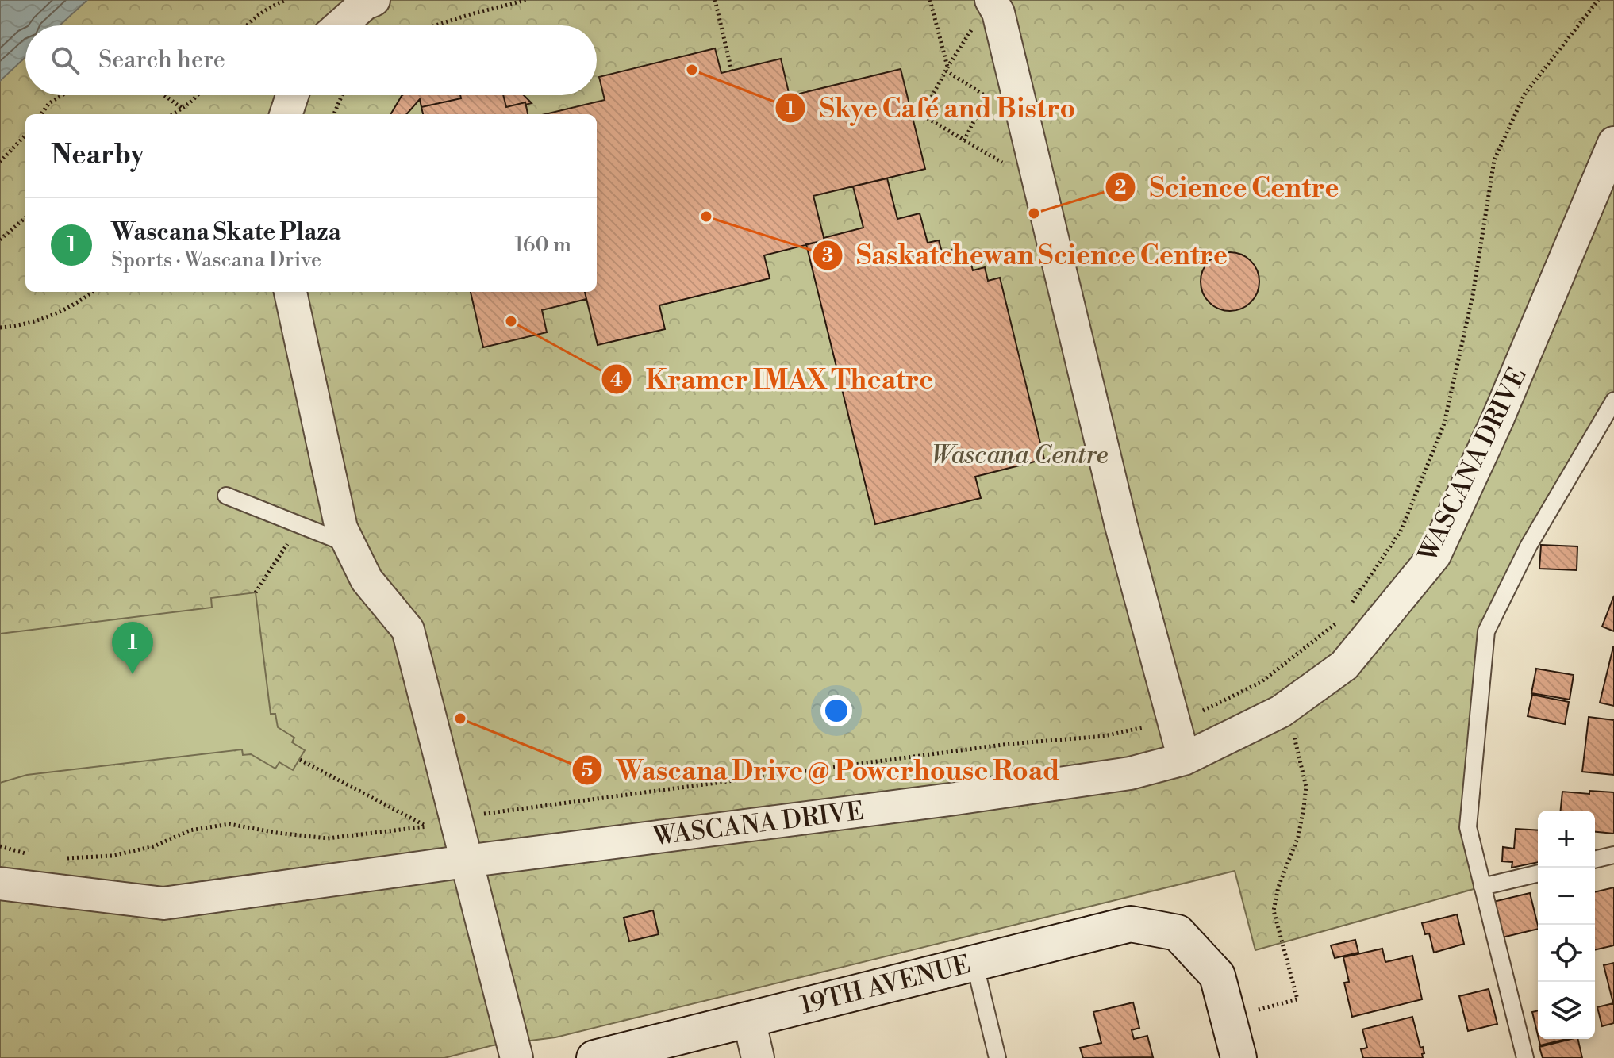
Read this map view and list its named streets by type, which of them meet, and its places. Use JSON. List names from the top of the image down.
{
  "streets": {
    "street": ["WASCANA DRIVE", "19TH AVENUE"]
  },
  "parks": ["Wascana Centre"],
  "places": [
    "Skye Café and Bistro",
    "Science Centre",
    "Saskatchewan Science Centre",
    "Kramer IMAX Theatre",
    "Wascana Drive @ Powerhouse Road"
  ],
  "page": {
    "search": "Search here",
    "heading": "Nearby",
    "list": [
      {
        "mark": "1",
        "name": "Wascana Skate Plaza",
        "note": "Sports · Wascana Drive",
        "value": "160 m"
      }
    ],
    "pins": "1",
    "map_buttons": ["+", "−"]
  }
}
